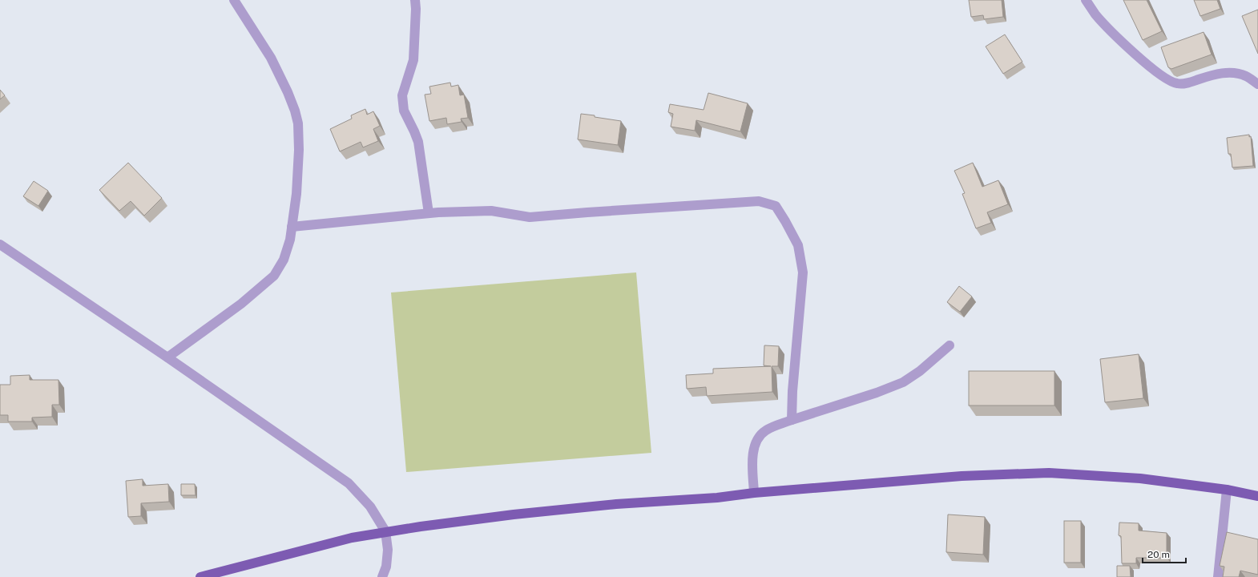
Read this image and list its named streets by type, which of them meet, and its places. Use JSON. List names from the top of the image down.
{
  "scale_bar": "20 m"
}
